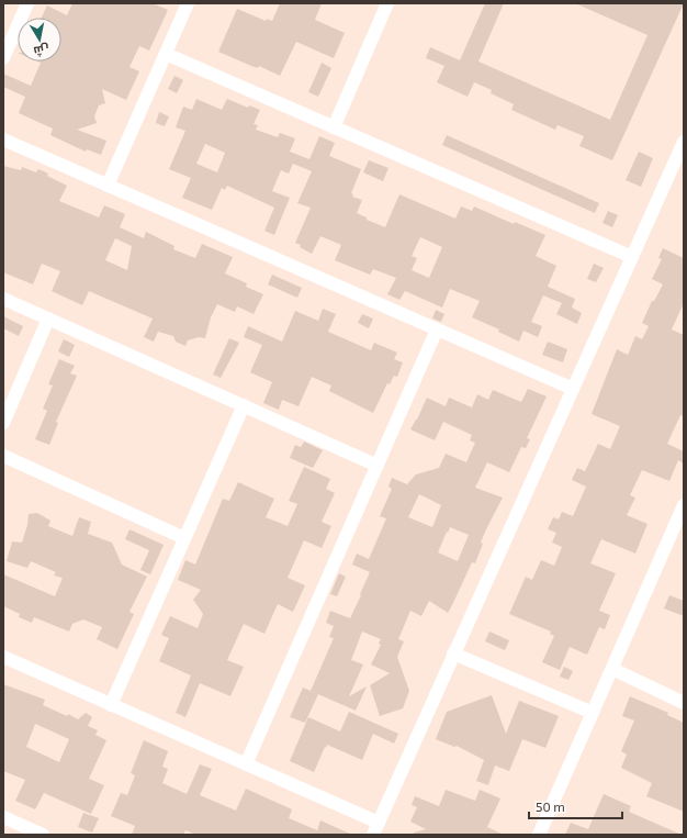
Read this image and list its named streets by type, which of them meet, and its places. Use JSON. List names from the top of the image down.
{
  "scale_bar": "50 m",
  "north": "bottom"
}
